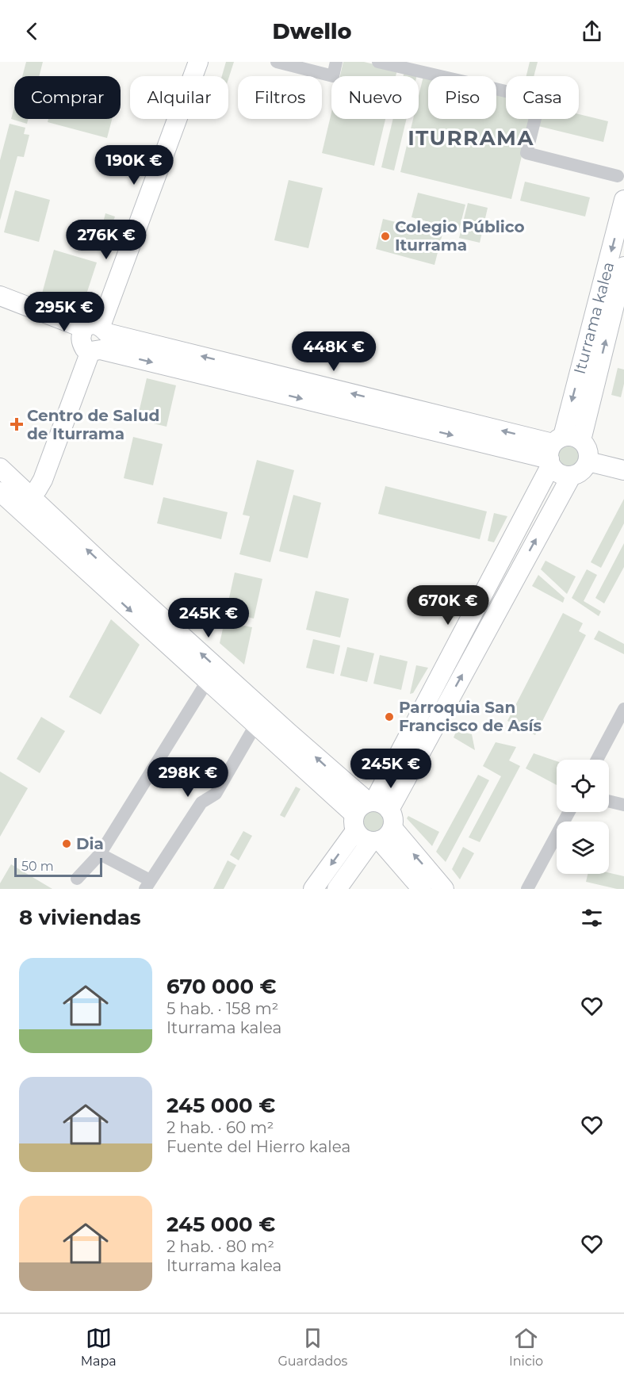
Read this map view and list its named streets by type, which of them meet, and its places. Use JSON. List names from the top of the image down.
{
  "streets": {
    "street": ["Iturrama kalea"]
  },
  "districts": ["ITURRAMA"],
  "places": {
    "other": ["Colegio Público Iturrama", "Parroquia San Francisco de Asís", "Dia"],
    "health": ["Centro de Salud de Iturrama"]
  },
  "scale_bar": "50 m",
  "page": {
    "header": "Dwello",
    "chip": [
      "Comprar",
      "Alquilar",
      "Filtros",
      "Nuevo",
      "Piso",
      "Casa"
    ],
    "price": [
      "190K €",
      "276K €",
      "295K €",
      "448K €",
      "670K €",
      "245K €",
      "245K €",
      "298K €"
    ],
    "scale": "50 m",
    "heading": "8 viviendas",
    "list": [
      {
        "name": "670 000 €",
        "note": "5 hab. · 158 m² · Iturrama kalea"
      },
      {
        "name": "245 000 €",
        "note": "2 hab. · 60 m² · Fuente del Hierro kalea"
      },
      {
        "name": "245 000 €",
        "note": "2 hab. · 80 m² · Iturrama kalea"
      }
    ],
    "tabs": ["Mapa", "Guardados", "Inicio"]
  }
}
